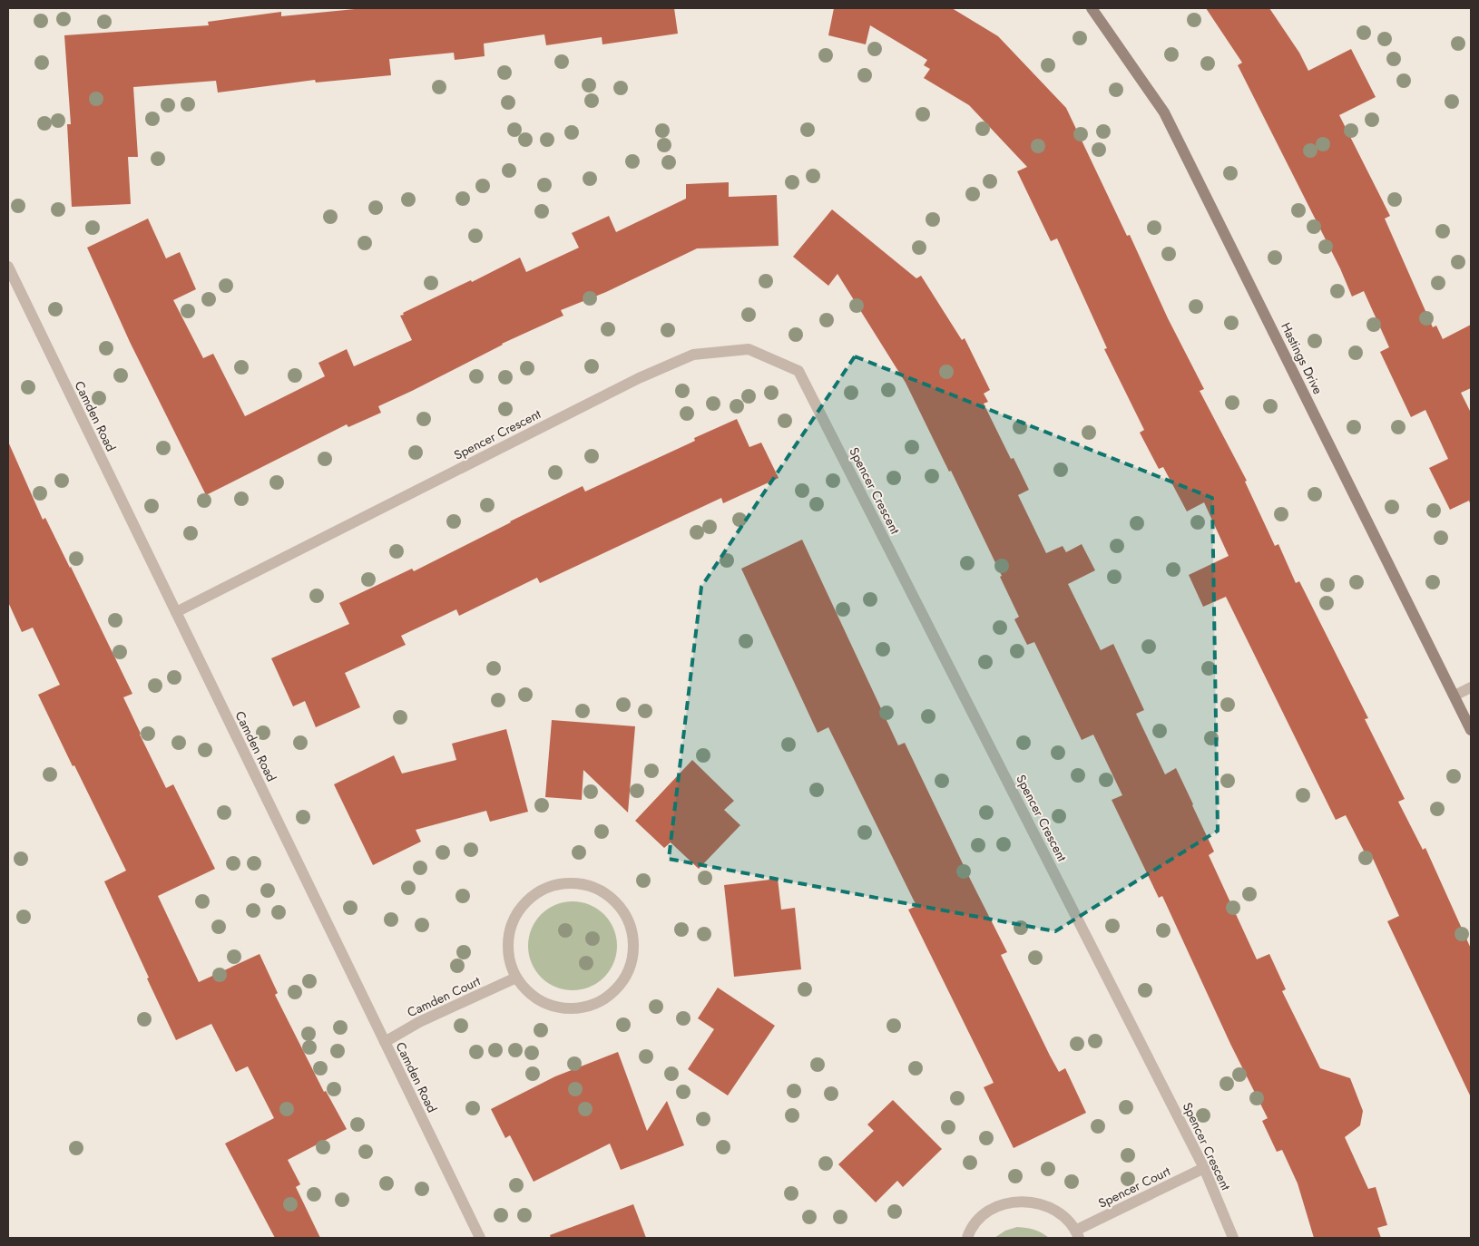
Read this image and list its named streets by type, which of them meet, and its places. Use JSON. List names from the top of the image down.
{
  "streets": {
    "street": [
      "Hastings Drive",
      "Camden Road",
      "Spencer Crescent",
      "Camden Court",
      "Spencer Court"
    ]
  },
  "crossings": [
    ["Camden Road", "Spencer Crescent"],
    ["Camden Road", "Camden Court"],
    ["Spencer Crescent", "Spencer Court"]
  ]
}
